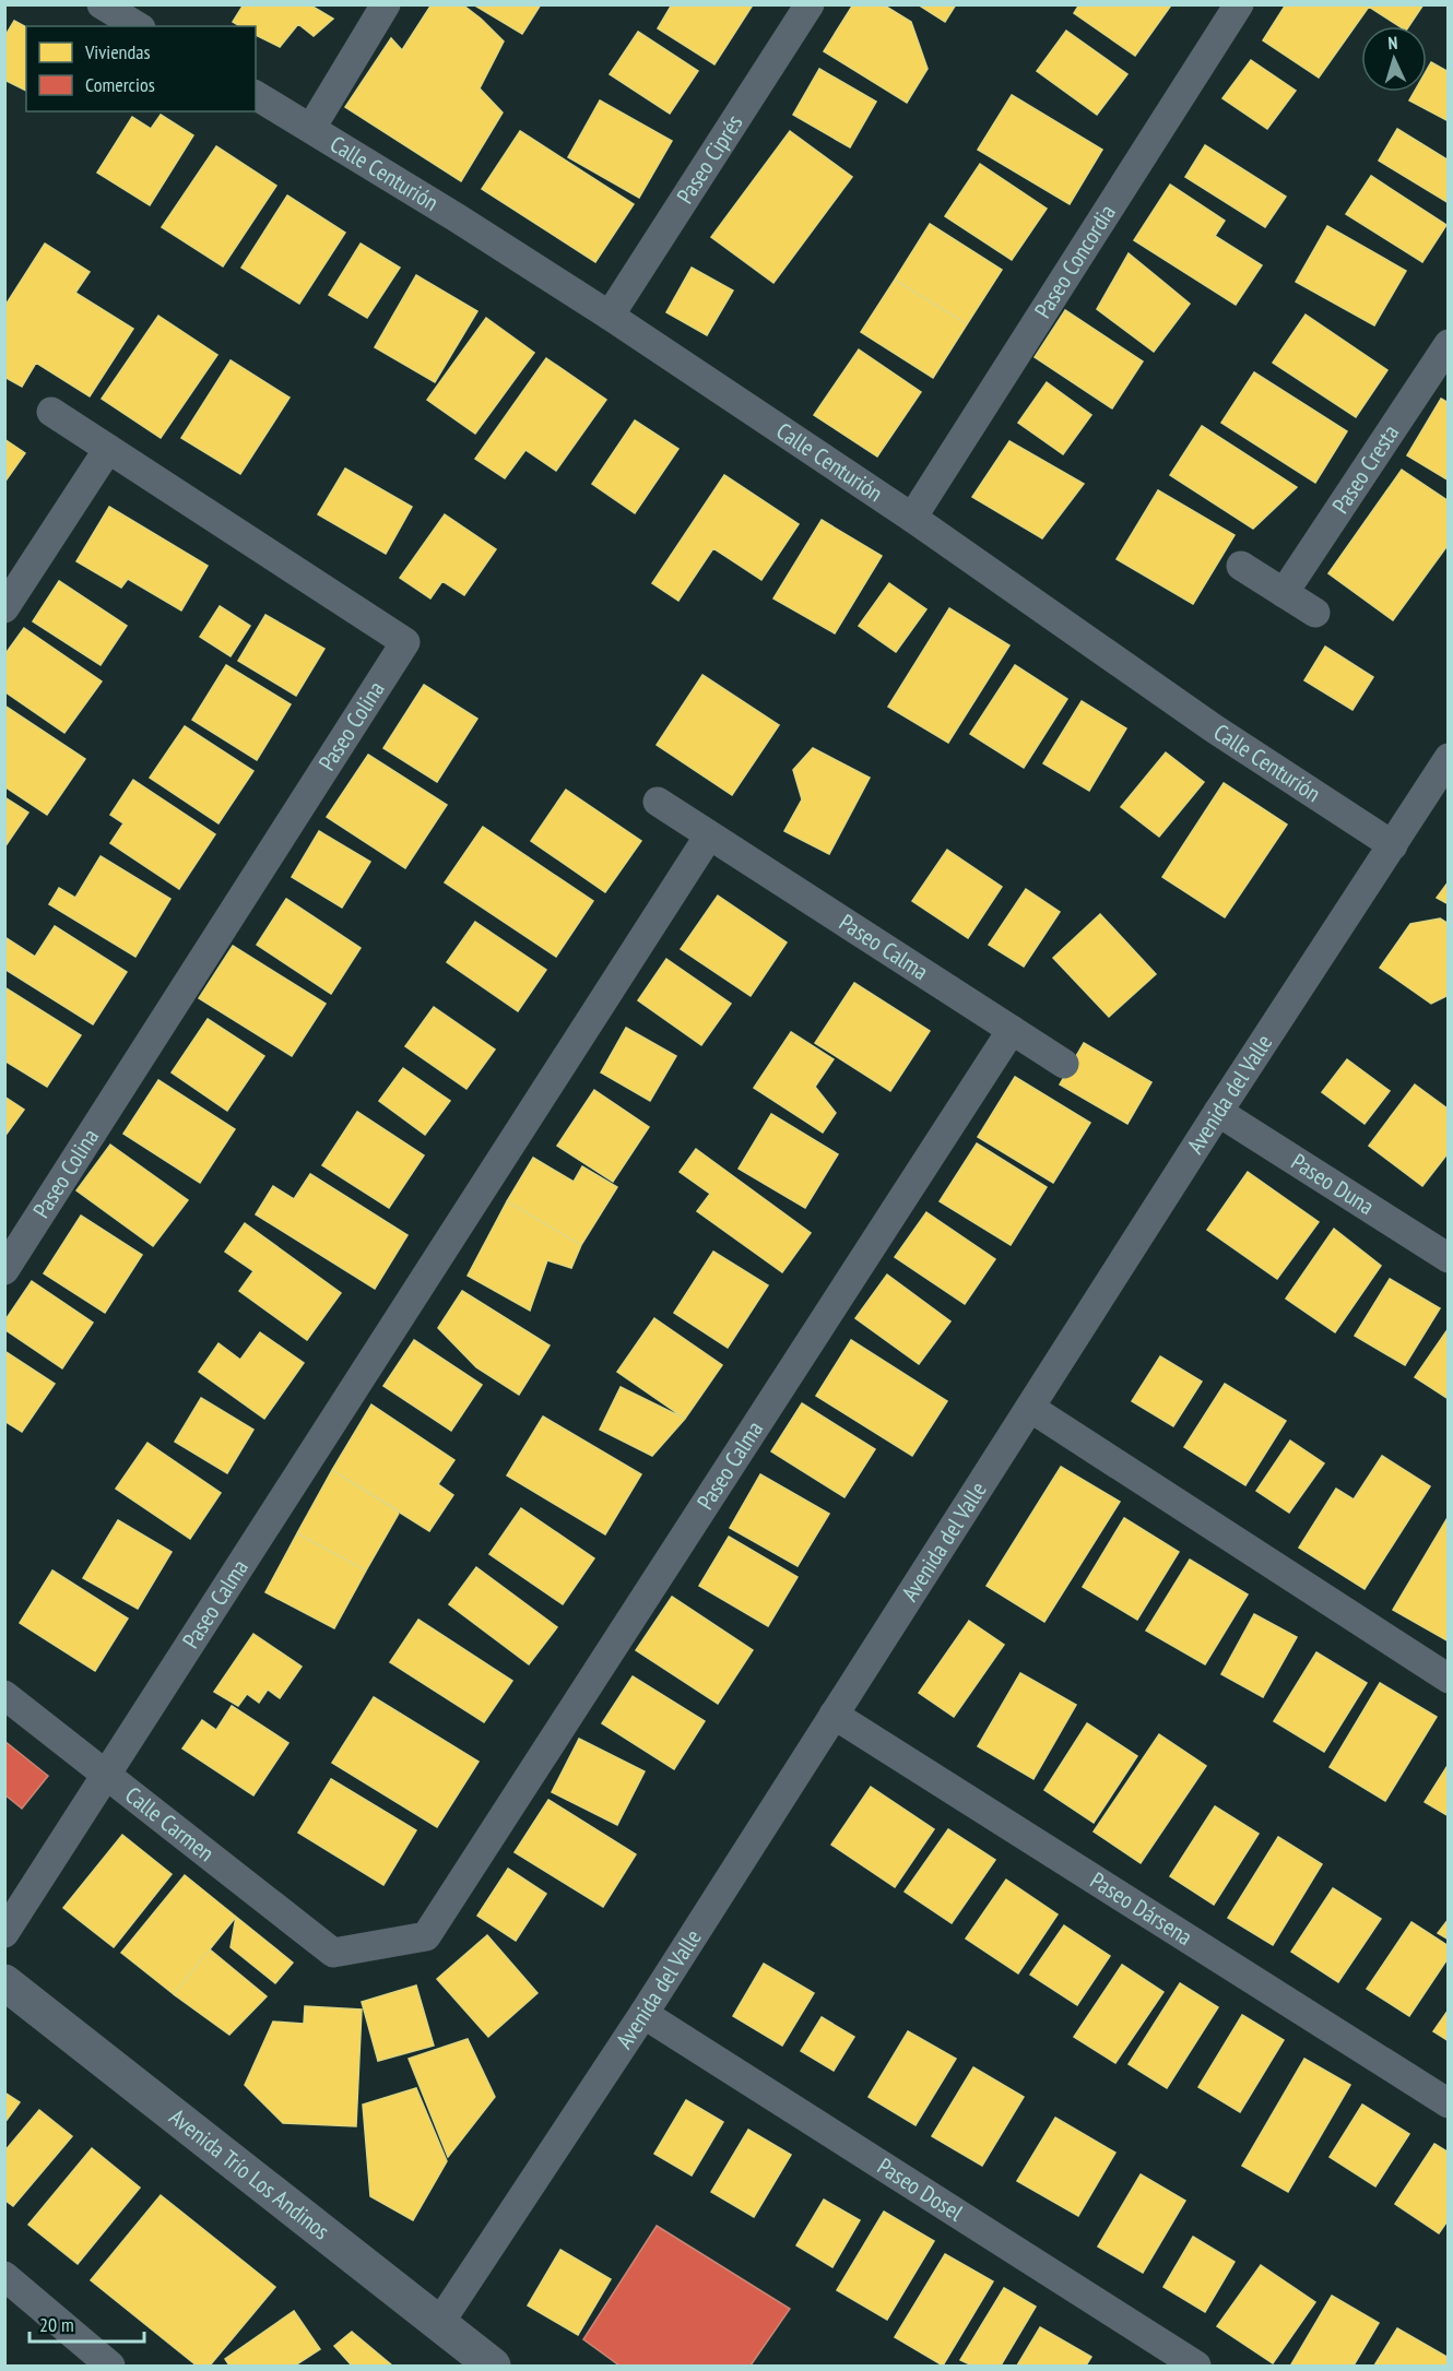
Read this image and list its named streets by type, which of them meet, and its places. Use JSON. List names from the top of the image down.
{
  "streets": {
    "street": [
      "Paseo Ciprés",
      "Calle Centurión",
      "Paseo Concordia",
      "Paseo Cresta",
      "Paseo Colina",
      "Paseo Calma",
      "Avenida del Valle",
      "Paseo Duna",
      "Calle Carmen",
      "Paseo Dársena",
      "Avenida Trío Los Andinos",
      "Paseo Dosel"
    ]
  },
  "crossings": [
    ["Paseo Ciprés", "Calle Centurión"],
    ["Calle Centurión", "Paseo Concordia"],
    ["Calle Centurión", "Avenida del Valle"],
    ["Paseo Calma", "Calle Carmen"],
    ["Avenida del Valle", "Paseo Duna"],
    ["Avenida del Valle", "Paseo Dársena"],
    ["Avenida del Valle", "Avenida Trío Los Andinos"],
    ["Avenida del Valle", "Paseo Dosel"]
  ],
  "legend": ["Viviendas", "Comercios"],
  "scale_bar": "20 m",
  "north": "top"
}
